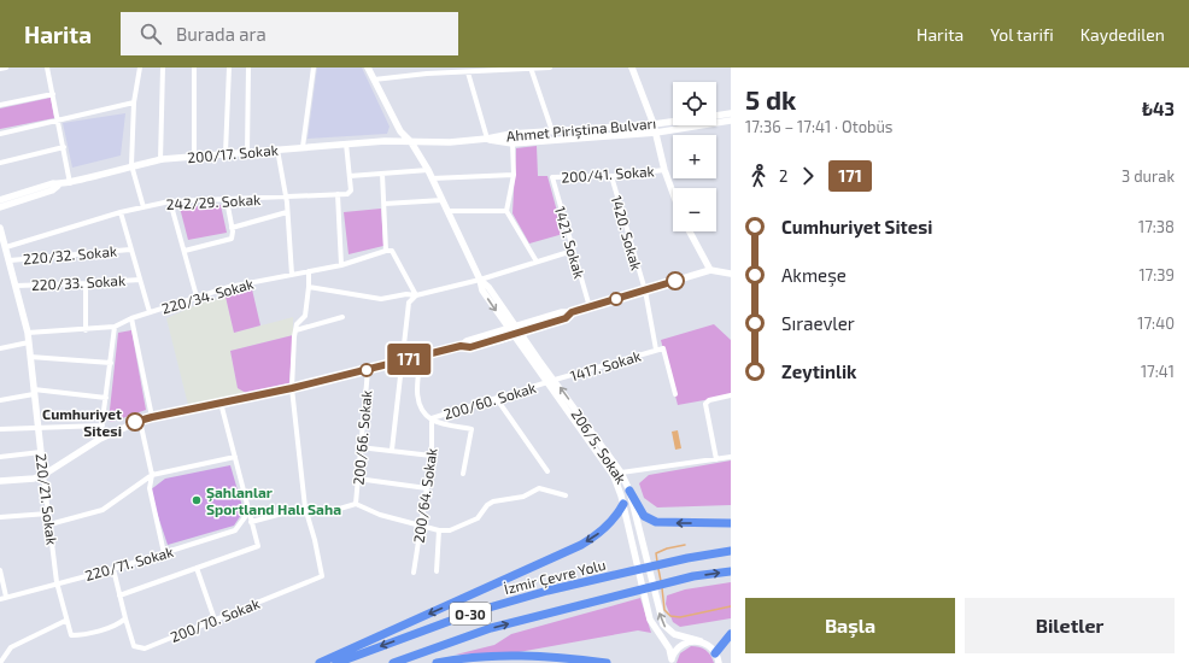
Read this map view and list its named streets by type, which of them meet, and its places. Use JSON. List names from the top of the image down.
{
  "streets": {
    "highway": ["İzmir Çevre Yolu", "O-30"],
    "main road": [
      "Ahmet Piriştina Bulvarı",
      "200/17. Sokak",
      "206/5. Sokak",
      "220/21. Sokak"
    ],
    "street": [
      "200/41. Sokak",
      "242/29. Sokak",
      "1420. Sokak",
      "1421. Sokak",
      "220/32. Sokak",
      "220/33. Sokak",
      "220/34. Sokak",
      "1417. Sokak",
      "200/60. Sokak",
      "200/66. Sokak",
      "200/64. Sokak",
      "220/71. Sokak",
      "200/70. Sokak"
    ]
  },
  "crossings": [
    ["Ahmet Piriştina Bulvarı", "200/17. Sokak"],
    ["Ahmet Piriştina Bulvarı", "206/5. Sokak"],
    ["200/17. Sokak", "206/5. Sokak"],
    ["200/41. Sokak", "1420. Sokak"],
    ["200/41. Sokak", "1421. Sokak"],
    ["242/29. Sokak", "220/21. Sokak"],
    ["1420. Sokak", "1417. Sokak"],
    ["220/32. Sokak", "220/21. Sokak"],
    ["220/33. Sokak", "220/21. Sokak"],
    ["220/34. Sokak", "220/21. Sokak"],
    ["1417. Sokak", "200/60. Sokak"],
    ["1417. Sokak", "206/5. Sokak"],
    ["200/60. Sokak", "206/5. Sokak"],
    ["200/60. Sokak", "200/64. Sokak"],
    ["220/21. Sokak", "220/71. Sokak"]
  ],
  "places": ["Cumhuriyet Sitesi", "Şahlanlar Sportland Halı Saha"],
  "lines": ["bus line 171"],
  "page": {
    "header": "Harita",
    "search": "Burada ara",
    "nav": ["Harita", "Yol tarifi", "Kaydedilen"],
    "on_map": "171",
    "heading": ["5 dk", "17:36 – 17:41 · Otobüs", "₺43"],
    "map_buttons": ["+", "−"],
    "legs": ["2", "171", "3 durak"],
    "list": [
      {
        "name": "Cumhuriyet Sitesi",
        "value": "17:38"
      },
      {
        "name": "Akmeşe",
        "value": "17:39"
      },
      {
        "name": "Sıraevler",
        "value": "17:40"
      },
      {
        "name": "Zeytinlik",
        "value": "17:41"
      }
    ],
    "buttons": ["Başla", "Biletler"]
  }
}
